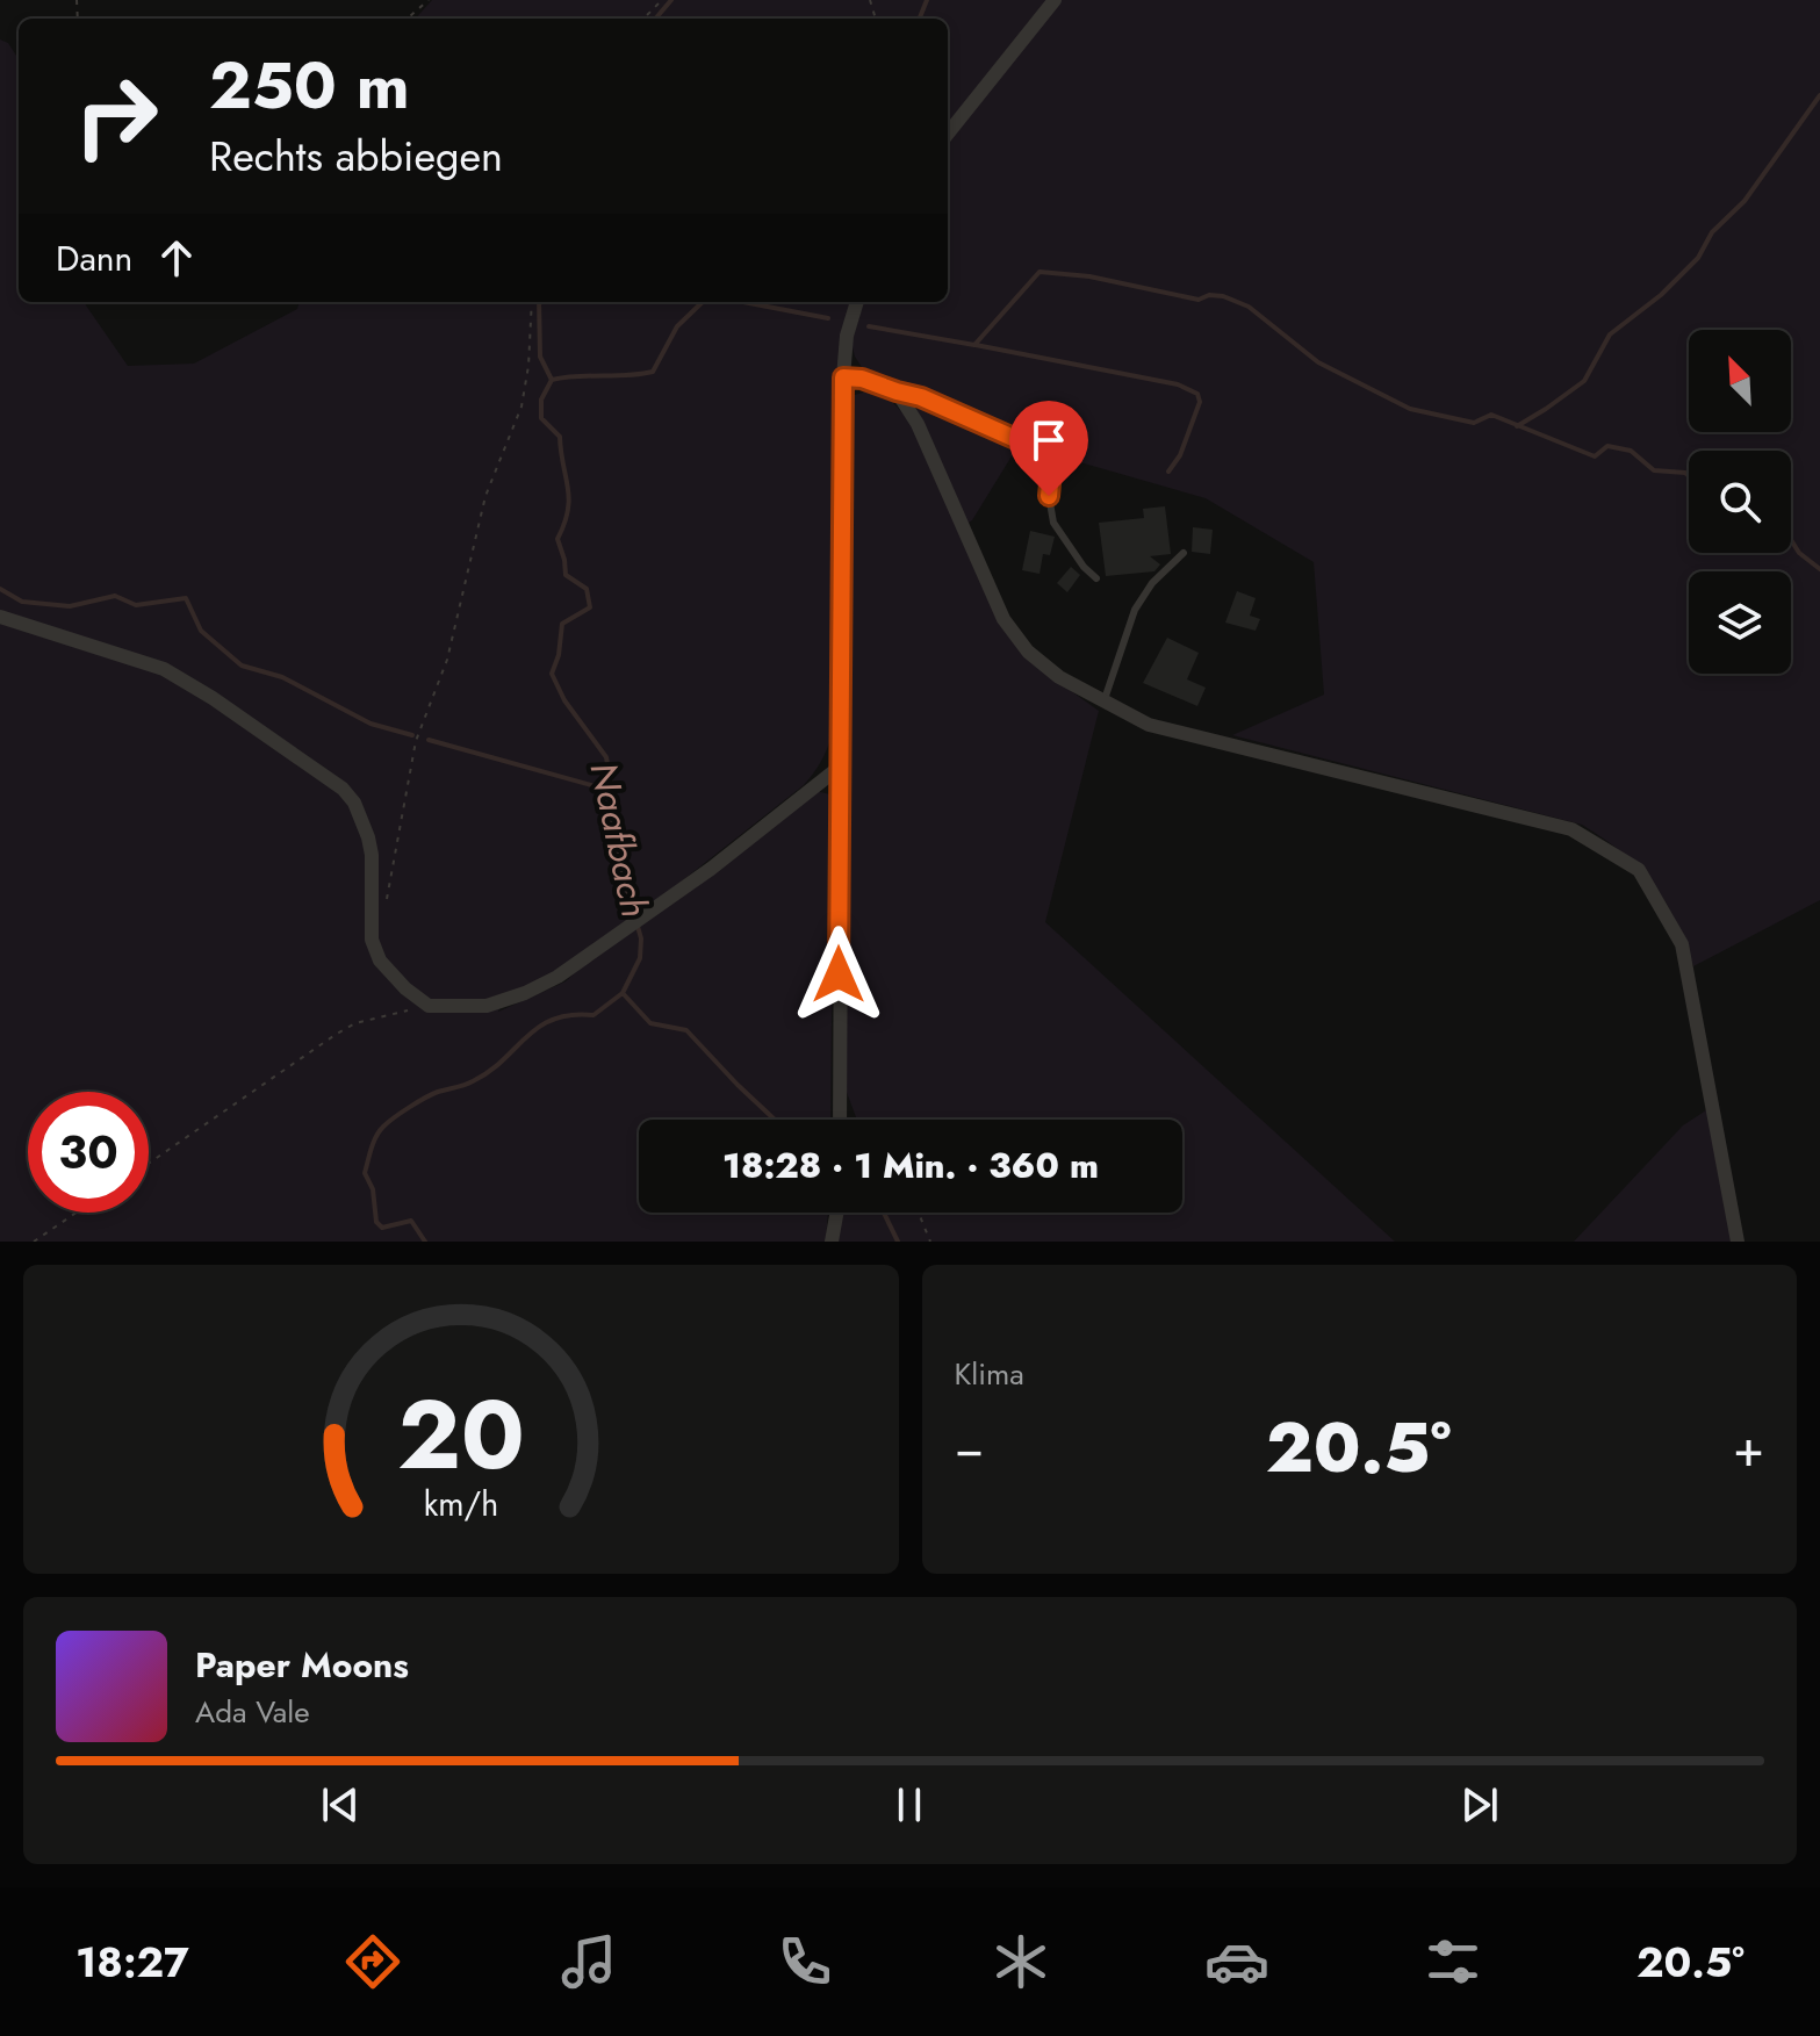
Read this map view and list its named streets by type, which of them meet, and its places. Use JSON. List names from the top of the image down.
{
  "water": ["Naafbach"],
  "north": "top left",
  "page": {
    "turn": ["250 m", "Rechts abbiegen"],
    "then": "Dann",
    "limit": "30",
    "trip": "18:28 · 1 Min. · 360 m",
    "tile": "Klima",
    "heat": ["−", "20.5°", "+"],
    "song": ["Paper Moons", "Ada Vale"],
    "tabs": ["18:27", "20.5°"],
    "gauge": ["20", "km/h"]
  }
}
